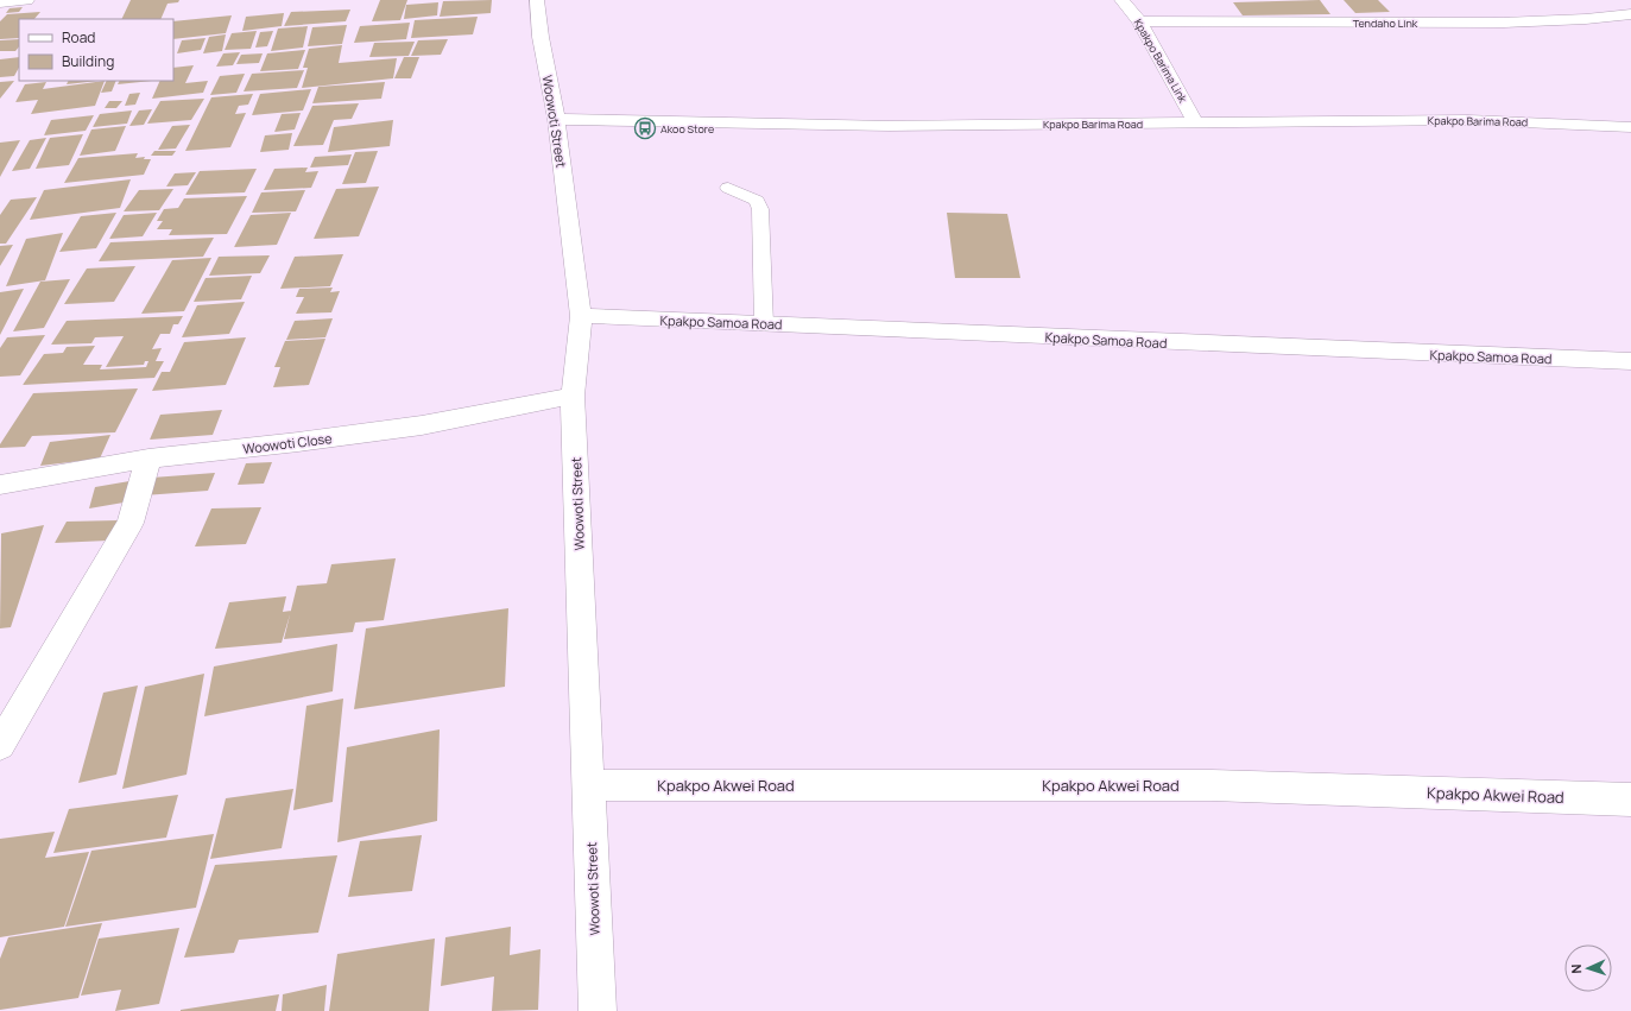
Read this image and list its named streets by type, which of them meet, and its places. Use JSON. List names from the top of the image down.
{
  "streets": {
    "street": [
      "Tendaho Link",
      "Kpakpo Barima Link",
      "Woowoti Street",
      "Kpakpo Barima Road",
      "Kpakpo Samoa Road",
      "Woowoti Close",
      "Kpakpo Akwei Road"
    ]
  },
  "crossings": [
    ["Tendaho Link", "Kpakpo Barima Link"],
    ["Kpakpo Barima Link", "Kpakpo Barima Road"],
    ["Woowoti Street", "Kpakpo Barima Road"],
    ["Woowoti Street", "Kpakpo Samoa Road"],
    ["Woowoti Street", "Woowoti Close"],
    ["Woowoti Street", "Kpakpo Akwei Road"]
  ],
  "places": {
    "bus stop": ["Akoo Store"]
  },
  "legend": ["Road", "Building"],
  "north": "left"
}
